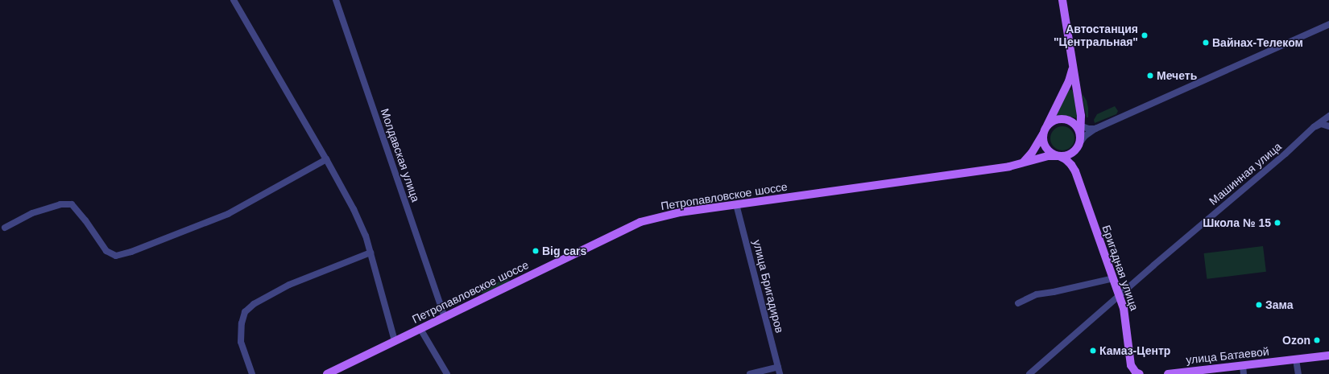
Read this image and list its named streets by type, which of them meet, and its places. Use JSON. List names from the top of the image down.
{
  "streets": {
    "main road": ["Петропавловское шоссе", "Бригадная улица", "улица Батаевой"],
    "street": ["Молдавская улица", "Машинная улица", "улица Бригадиров"]
  },
  "crossings": [
    ["Молдавская улица", "Петропавловское шоссе"],
    ["Машинная улица", "Бригадная улица"],
    ["Петропавловское шоссе", "улица Бригадиров"]
  ],
  "places": [
    "Автостанция \"Центральная\"",
    "Вайнах-Телеком",
    "Мечеть",
    "Школа № 15",
    "Big cars",
    "Зама",
    "Ozon",
    "Камаз-Центр"
  ]
}
